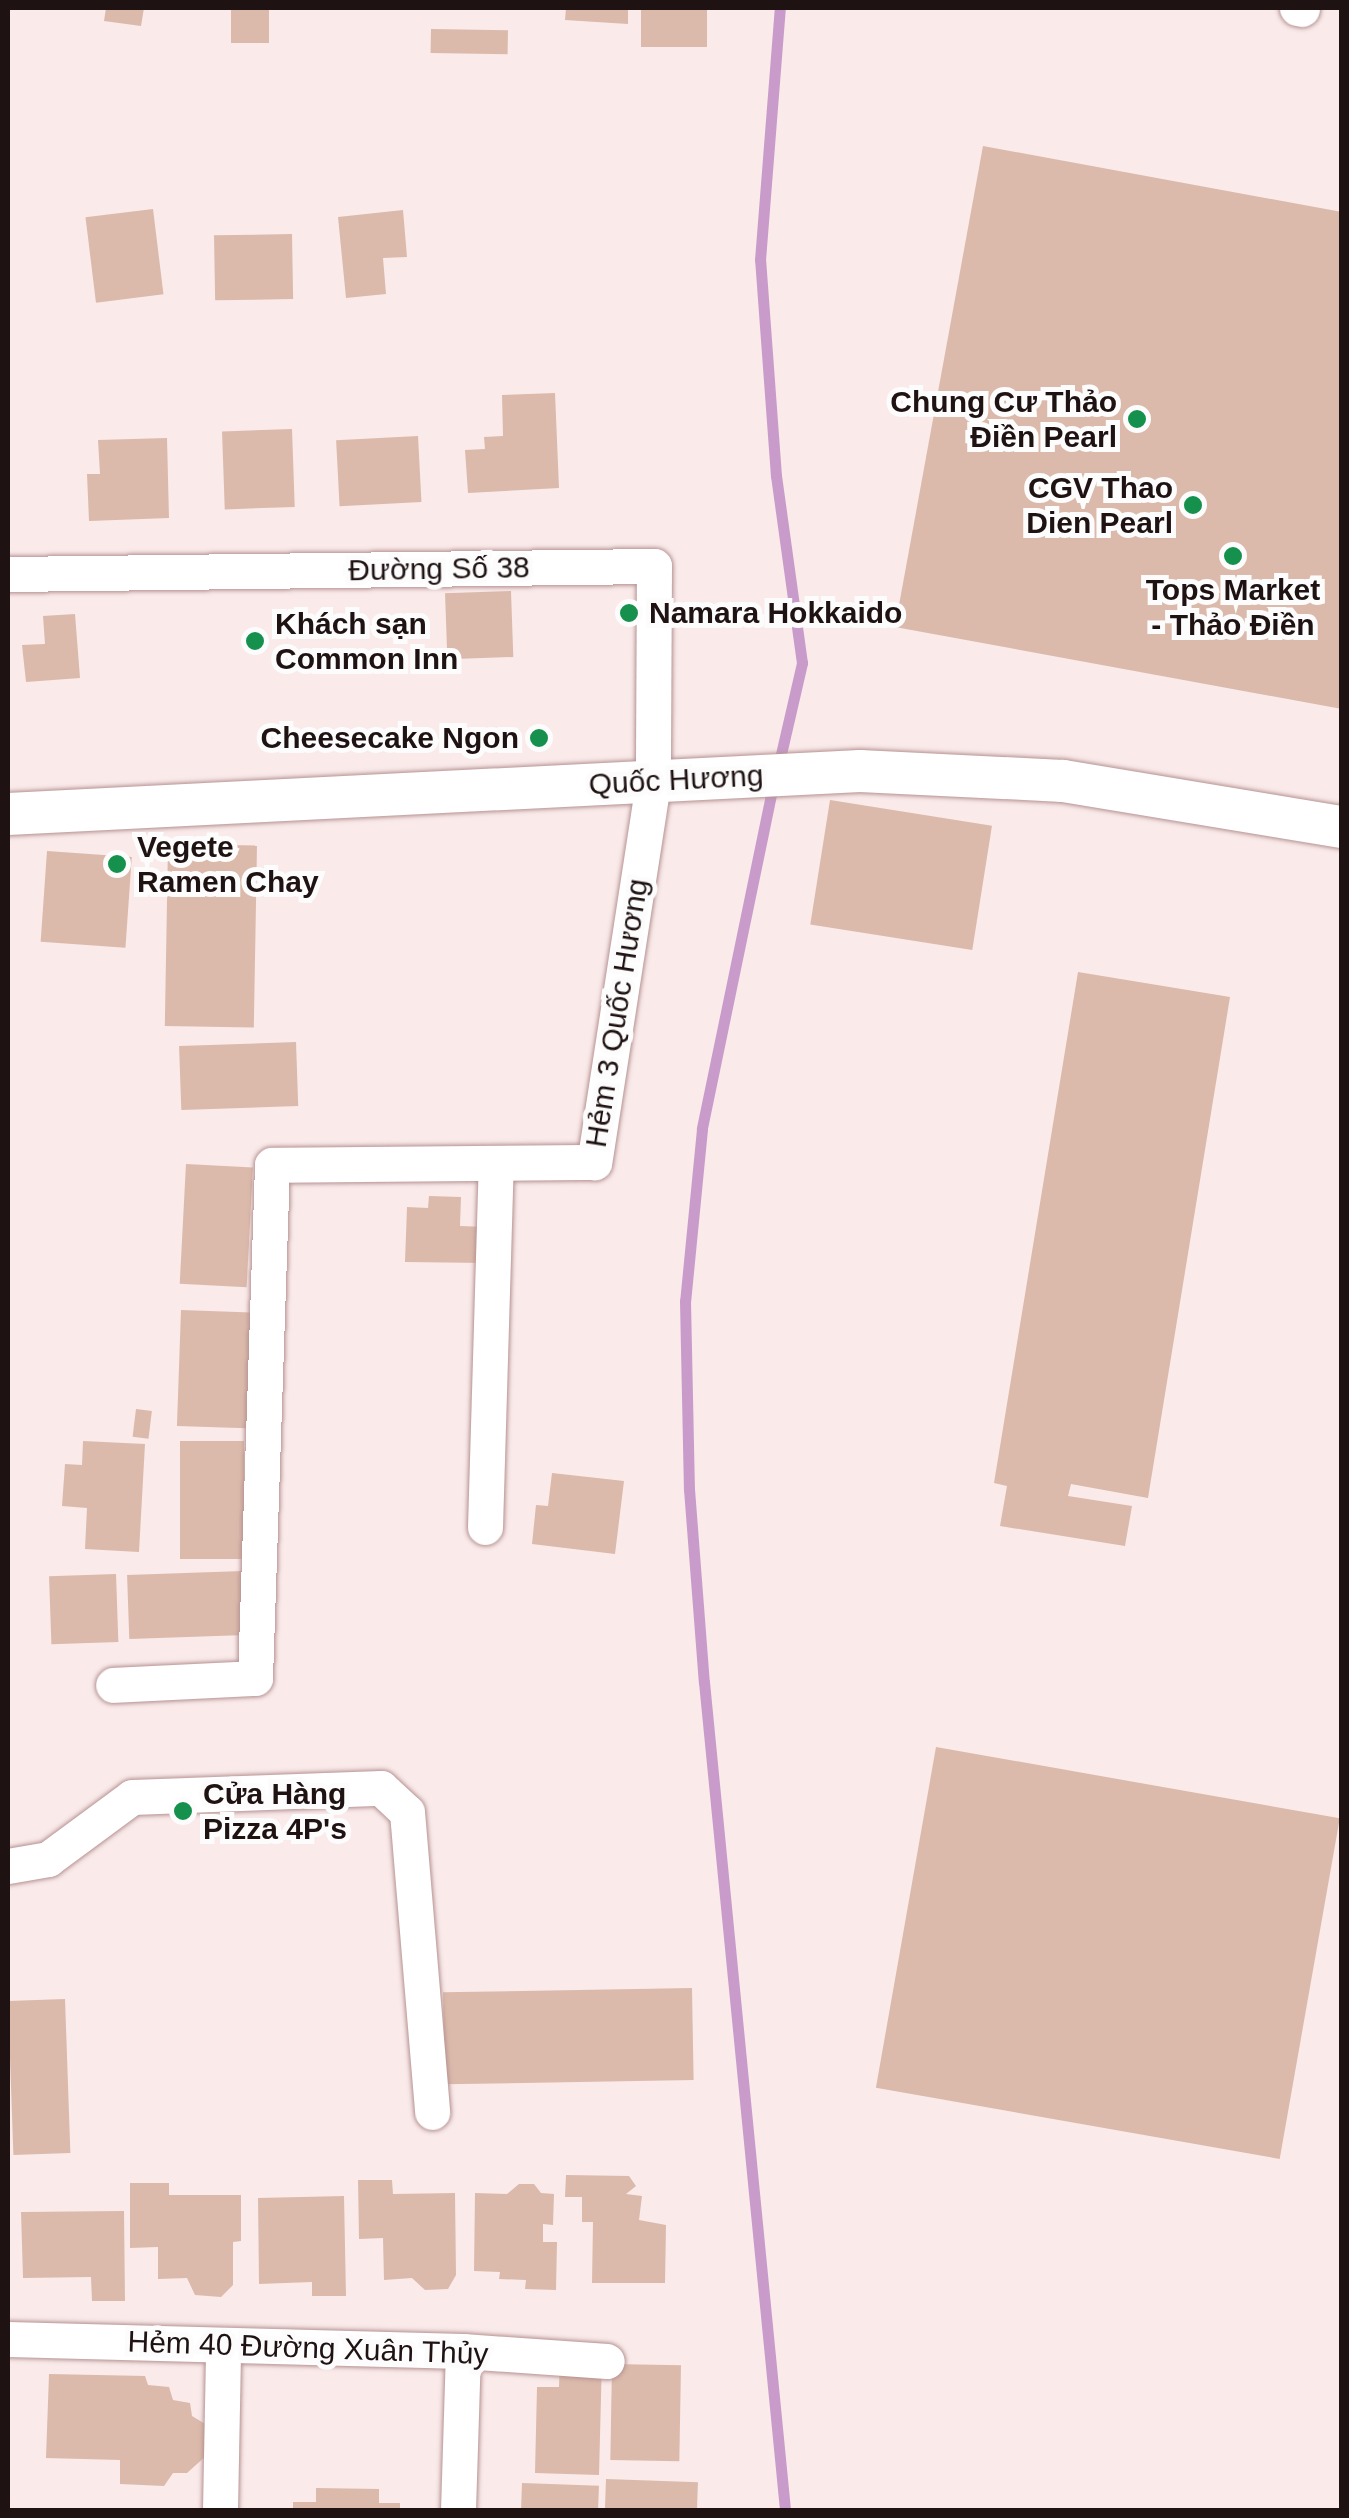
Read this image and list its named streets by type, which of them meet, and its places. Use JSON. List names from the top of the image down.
{
  "streets": {
    "street": [
      "Đường Số 38",
      "Quốc Hương",
      "Hẻm 3 Quốc Hương",
      "Hẻm 40 Đường Xuân Thủy"
    ]
  },
  "crossings": [
    ["Đường Số 38", "Quốc Hương"],
    ["Đường Số 38", "Hẻm 3 Quốc Hương"],
    ["Quốc Hương", "Hẻm 3 Quốc Hương"]
  ],
  "places": [
    "Chung Cư Thảo Điền Pearl",
    "CGV Thao Dien Pearl",
    "Tops Market - Thảo Điền",
    "Namara Hokkaido",
    "Khách sạn Common Inn",
    "Cheesecake Ngon",
    "Vegete Ramen Chay",
    "Cửa Hàng Pizza 4P's"
  ]
}
